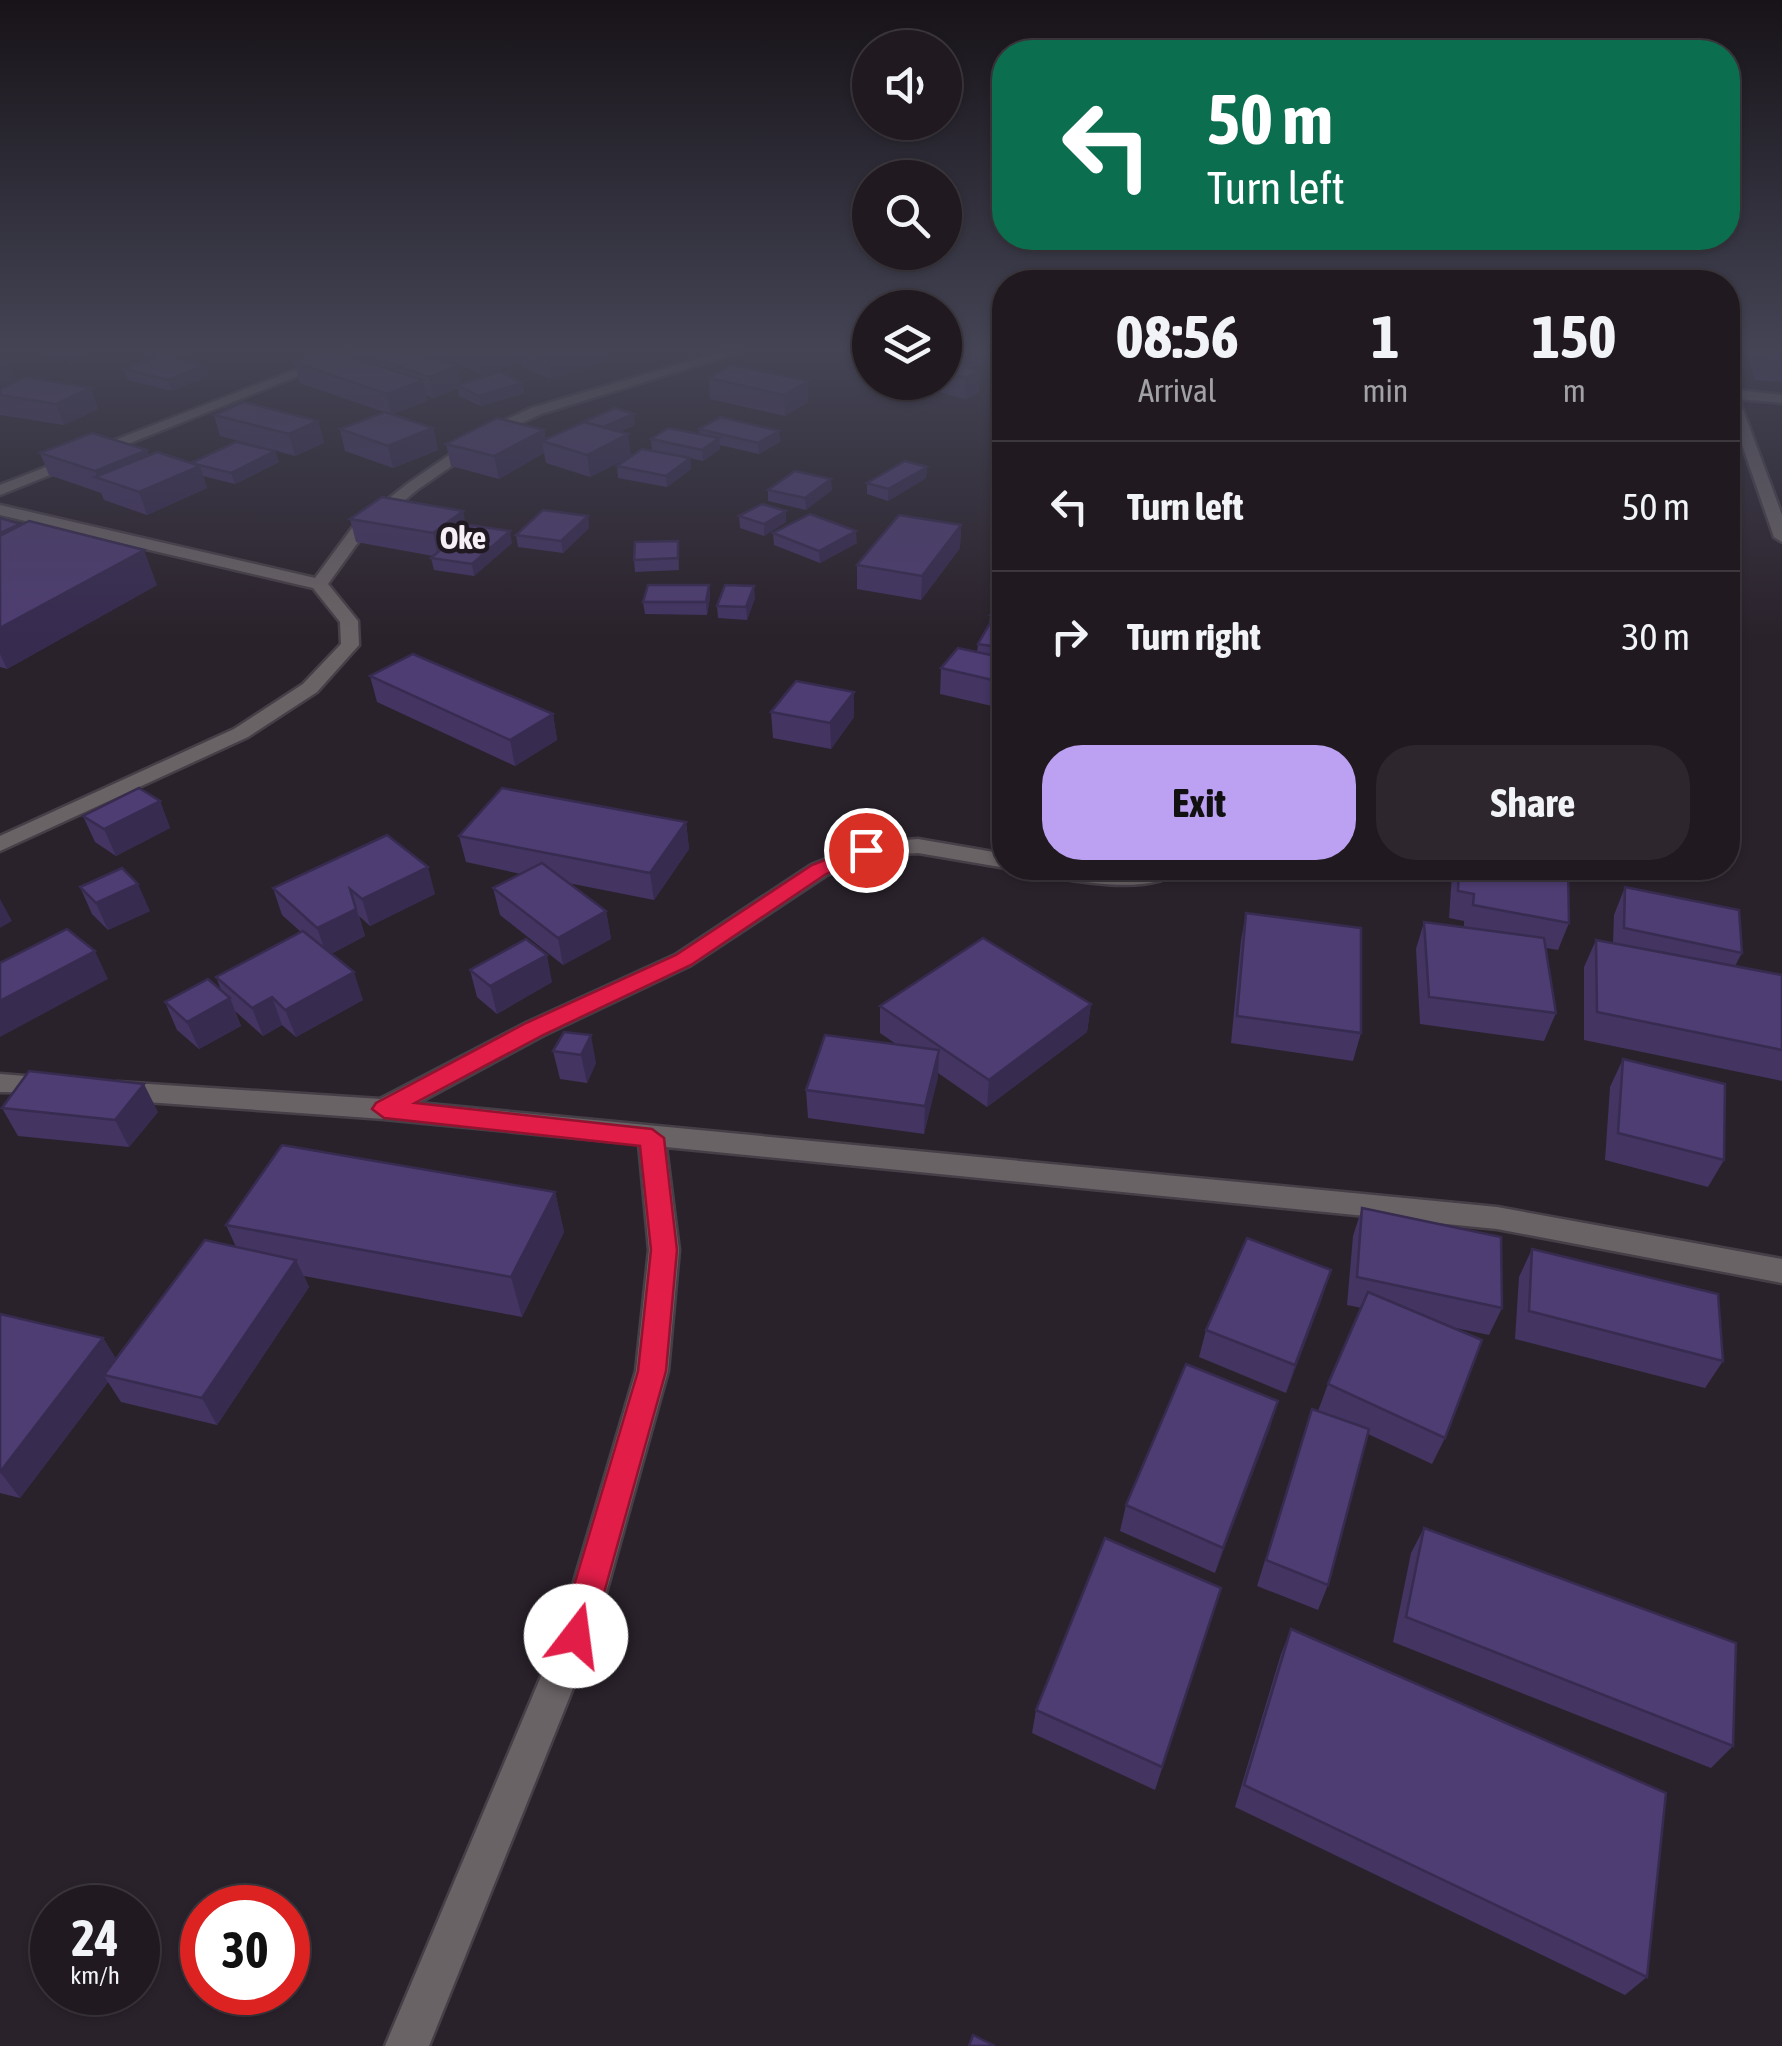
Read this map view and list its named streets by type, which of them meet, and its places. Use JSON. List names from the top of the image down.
{
  "districts": ["Oke"],
  "page": {
    "turn": ["50 m", "Turn left"],
    "eta": [
      "08:56",
      "Arrival",
      "1",
      "min",
      "150",
      "m"
    ],
    "list": [
      {
        "name": "Turn left",
        "value": "50 m"
      },
      {
        "name": "Turn right",
        "value": "30 m"
      }
    ],
    "buttons": ["Exit", "Share"],
    "speed": "24 km/h",
    "limit": "30"
  }
}
